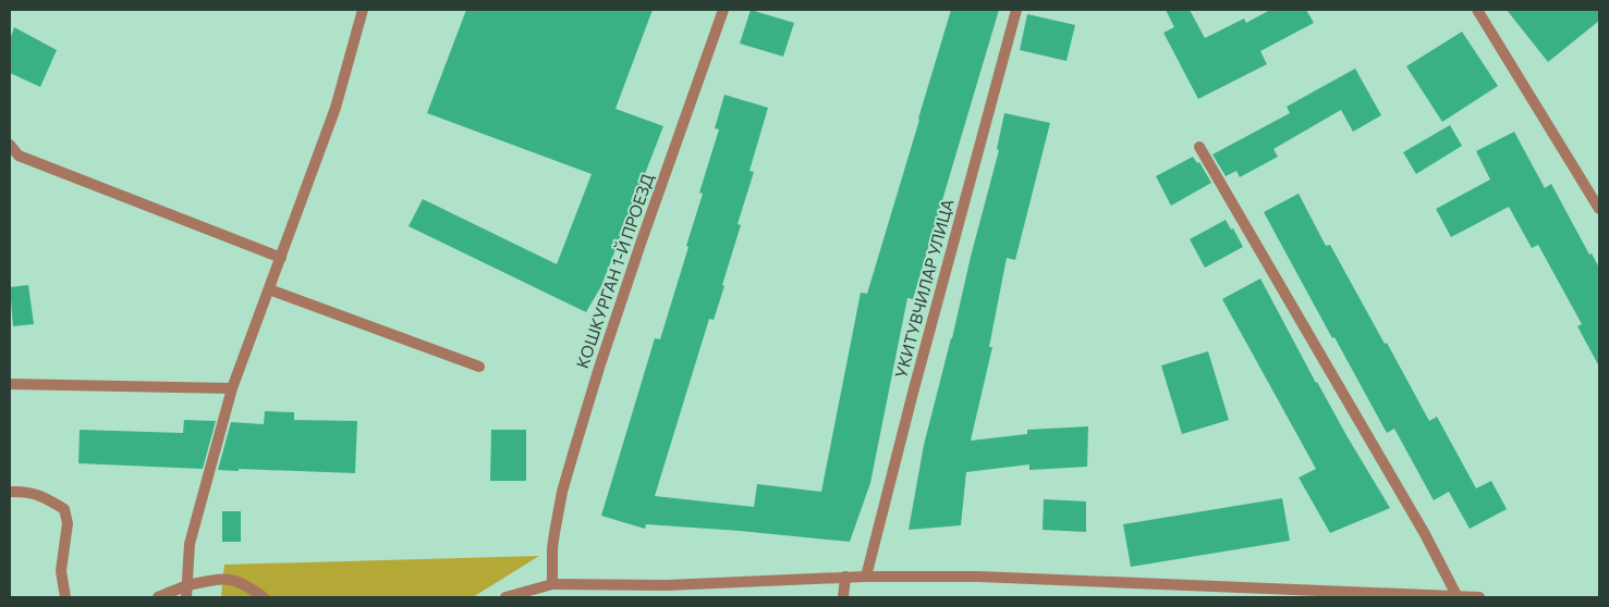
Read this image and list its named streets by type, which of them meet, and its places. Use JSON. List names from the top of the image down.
{
  "streets": {
    "street": ["КОШКУРГАН 1-Й ПРОЕЗД", "УКИТУВЧИЛАР УЛИЦА"]
  }
}
